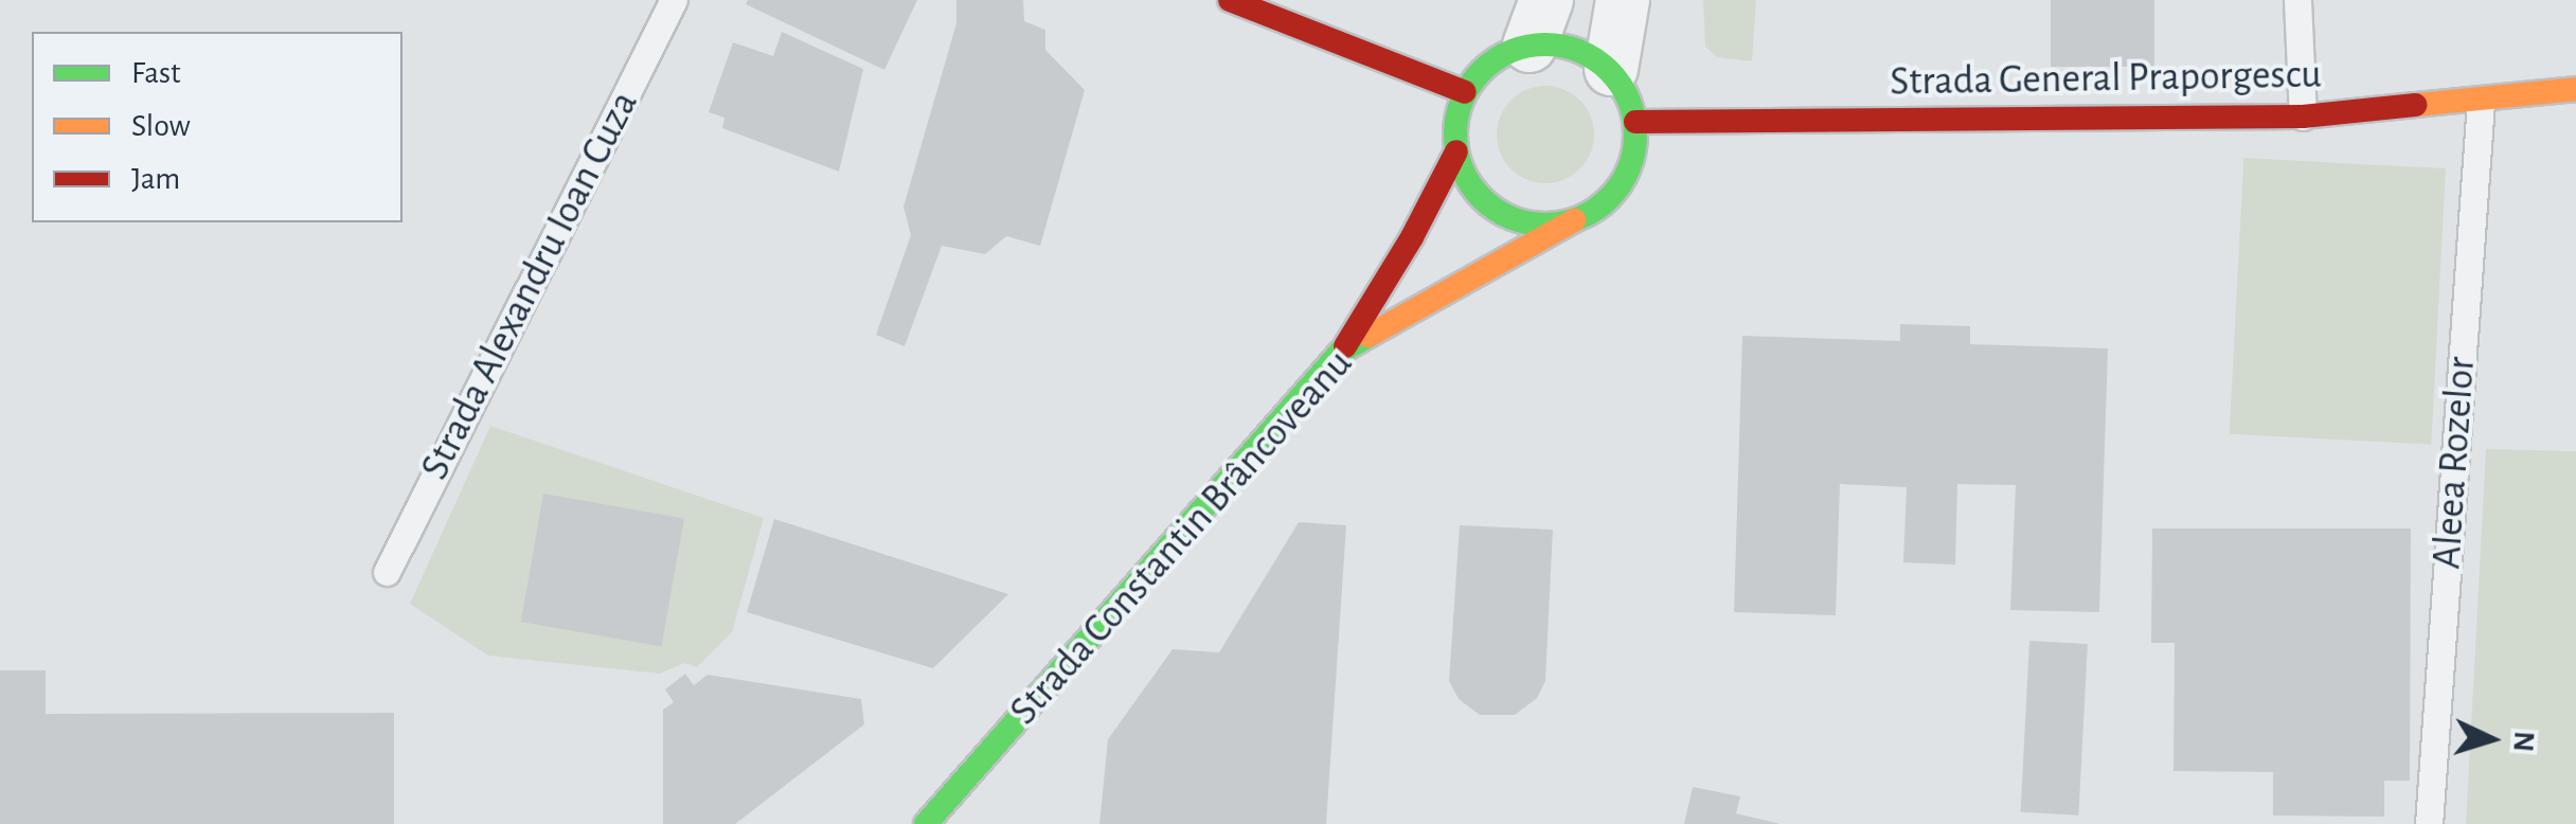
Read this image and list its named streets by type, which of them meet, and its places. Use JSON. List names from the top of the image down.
{
  "streets": {
    "street": ["Strada General Praporgescu", "Strada Constantin Brâncoveanu"],
    "lane": ["Strada Alexandru Ioan Cuza", "Aleea Rozelor"]
  },
  "crossings": [
    ["Strada General Praporgescu", "Aleea Rozelor"],
    ["Strada General Praporgescu", "Strada Constantin Brâncoveanu"]
  ],
  "legend": ["Fast", "Slow", "Jam"],
  "north": "right"
}
